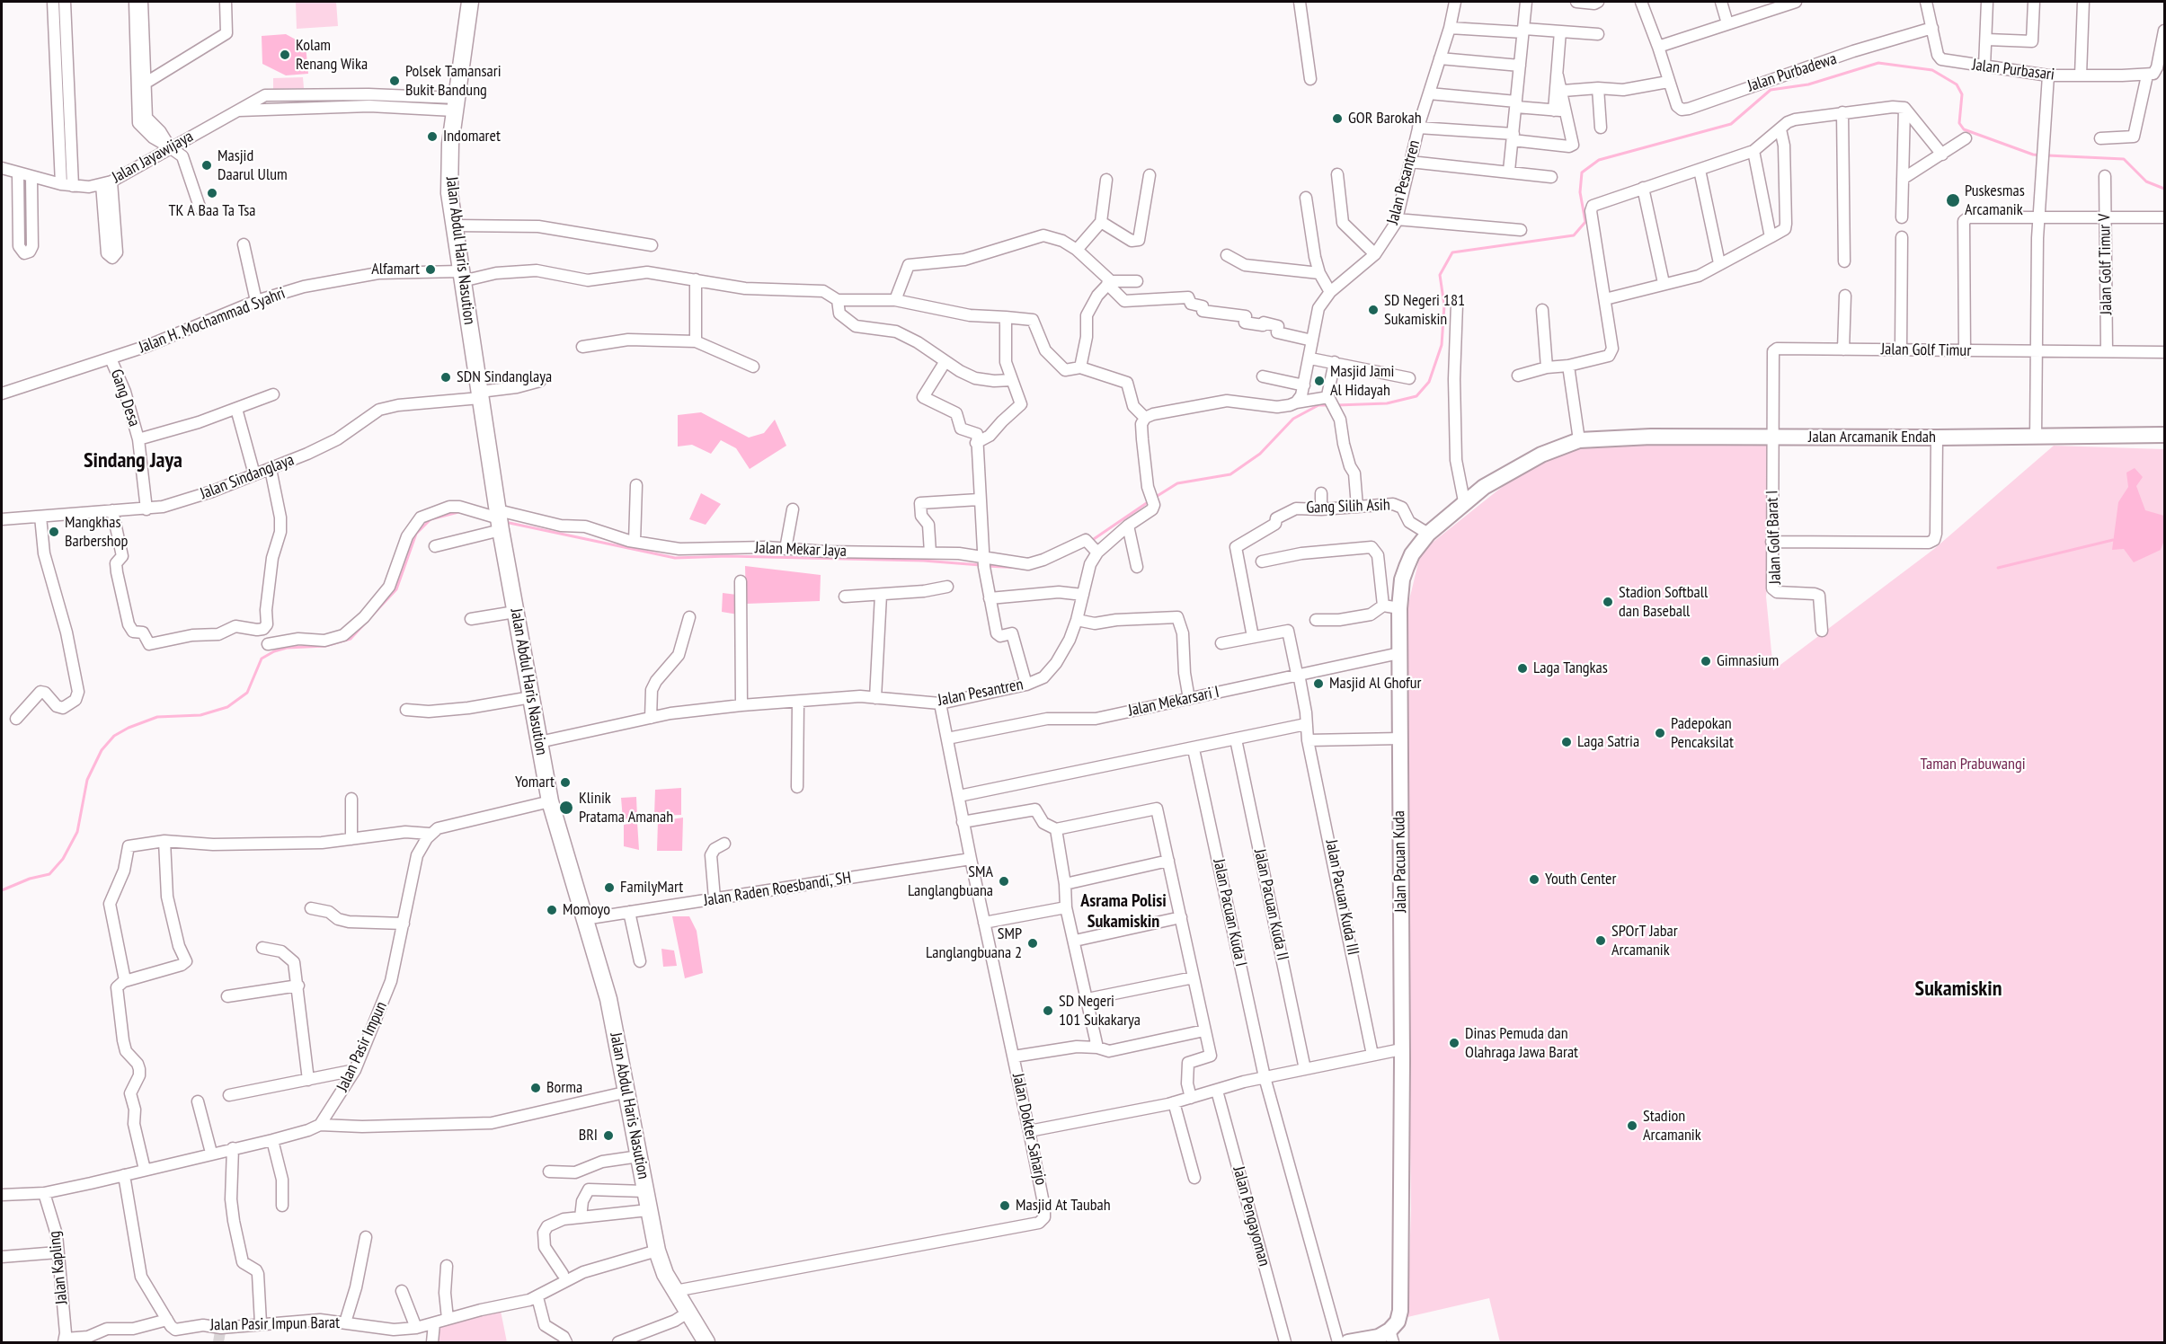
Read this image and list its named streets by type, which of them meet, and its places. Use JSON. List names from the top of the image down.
{
  "streets": {
    "highway": ["Jalan Abdul Haris Nasution"],
    "main road": ["Jalan Arcamanik Endah", "Jalan Pacuan Kuda"],
    "street": [
      "Jalan Purbasari",
      "Jalan Purbadewa",
      "Jalan Jayawijaya",
      "Jalan Pesantren",
      "Jalan Golf Timur V",
      "Jalan H. Mochammad Syahri",
      "Jalan Golf Timur",
      "Gang Desa",
      "Jalan Sindanglaya",
      "Gang Silih Asih",
      "Jalan Golf Barat I",
      "Jalan Mekar Jaya",
      "Jalan Mekarsari I",
      "Jalan Raden Roesbandi, SH",
      "Jalan Pacuan Kuda III",
      "Jalan Pacuan Kuda II",
      "Jalan Pacuan Kuda I",
      "Jalan Pasir Impun",
      "Jalan Dokter Saharjo",
      "Jalan Pengayoman",
      "Jalan Kapling",
      "Jalan Pasir Impun Barat"
    ]
  },
  "crossings": [
    ["Jalan Purbasari", "Jalan Purbadewa"],
    ["Jalan Jayawijaya", "Jalan Abdul Haris Nasution"],
    ["Jalan Pesantren", "Jalan Abdul Haris Nasution"],
    ["Jalan Pesantren", "Jalan Mekar Jaya"],
    ["Jalan Pesantren", "Jalan Dokter Saharjo"],
    ["Jalan Abdul Haris Nasution", "Jalan H. Mochammad Syahri"],
    ["Jalan Abdul Haris Nasution", "Jalan Sindanglaya"],
    ["Jalan Abdul Haris Nasution", "Jalan Mekar Jaya"],
    ["Jalan Abdul Haris Nasution", "Jalan Raden Roesbandi, SH"],
    ["Jalan Abdul Haris Nasution", "Jalan Dokter Saharjo"],
    ["Jalan Abdul Haris Nasution", "Jalan Pasir Impun Barat"],
    ["Jalan Golf Timur V", "Jalan Golf Timur"],
    ["Jalan H. Mochammad Syahri", "Gang Desa"],
    ["Jalan Golf Timur", "Jalan Arcamanik Endah"],
    ["Jalan Golf Timur", "Jalan Golf Barat I"],
    ["Gang Desa", "Jalan Sindanglaya"],
    ["Jalan Arcamanik Endah", "Jalan Golf Barat I"],
    ["Jalan Arcamanik Endah", "Jalan Pacuan Kuda"],
    ["Gang Silih Asih", "Jalan Pacuan Kuda"],
    ["Gang Silih Asih", "Jalan Pacuan Kuda III"],
    ["Jalan Mekarsari I", "Jalan Pacuan Kuda"],
    ["Jalan Mekarsari I", "Jalan Pacuan Kuda III"],
    ["Jalan Mekarsari I", "Jalan Dokter Saharjo"],
    ["Jalan Raden Roesbandi, SH", "Jalan Dokter Saharjo"]
  ],
  "districts": ["Sindang Jaya", "Asrama Polisi Sukamiskin", "Sukamiskin"],
  "parks": ["Taman Prabuwangi"],
  "places": [
    "Kolam Renang Wika",
    "Polsek Tamansari Bukit Bandung",
    "GOR Barokah",
    "Indomaret",
    "Masjid Daarul Ulum",
    "TK A Baa Ta Tsa",
    "Puskesmas Arcamanik",
    "Alfamart",
    "SD Negeri 181 Sukamiskin",
    "SDN Sindanglaya",
    "Masjid Jami Al Hidayah",
    "Mangkhas Barbershop",
    "Stadion Softball dan Baseball",
    "Gimnasium",
    "Laga Tangkas",
    "Masjid Al Ghofur",
    "Padepokan Pencaksilat",
    "Laga Satria",
    "Yomart",
    "Klinik Pratama Amanah",
    "Youth Center",
    "SMA Langlangbuana",
    "FamilyMart",
    "Momoyo",
    "SPOrT Jabar Arcamanik",
    "SMP Langlangbuana 2",
    "SD Negeri 101 Sukakarya",
    "Dinas Pemuda dan Olahraga Jawa Barat",
    "Borma",
    "Stadion Arcamanik",
    "BRI",
    "Masjid At Taubah"
  ]
}
